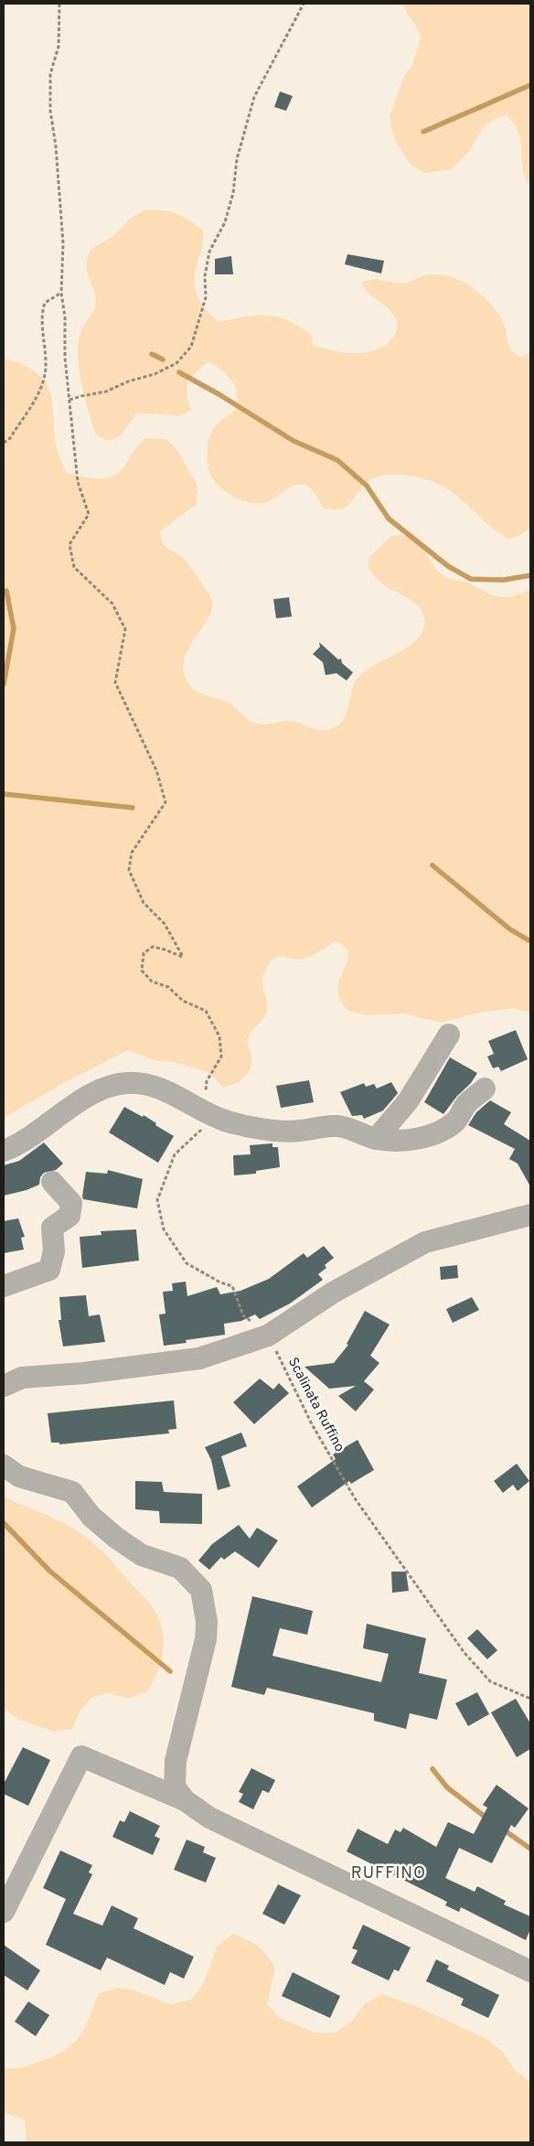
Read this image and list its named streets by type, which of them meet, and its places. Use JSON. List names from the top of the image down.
{
  "streets": {
    "path": ["Scalinata Ruffino"]
  },
  "districts": ["RUFFINO"]
}
